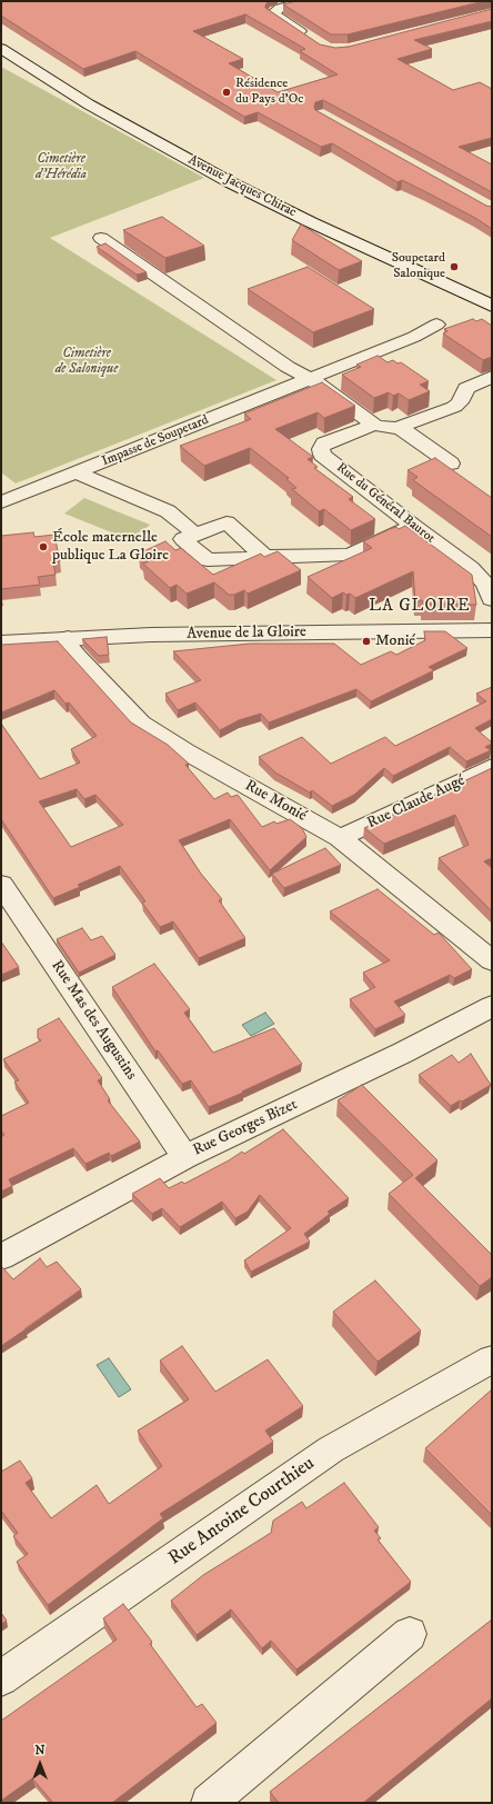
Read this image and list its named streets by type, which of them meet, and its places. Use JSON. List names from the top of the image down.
{
  "streets": {
    "street": [
      "Avenue Jacques Chirac",
      "Impasse de Soupetard",
      "Rue du Général Baurot",
      "Avenue de la Gloire",
      "Rue Monié",
      "Rue Claude Augé",
      "Rue Mas des Augustins",
      "Rue Georges Bizet",
      "Rue Antoine Courthieu"
    ]
  },
  "crossings": [
    ["Avenue de la Gloire", "Rue Monié"],
    ["Rue Monié", "Rue Claude Augé"],
    ["Rue Mas des Augustins", "Rue Georges Bizet"]
  ],
  "districts": ["LA GLOIRE"],
  "parks": ["Cimetière d'Hérédia", "Cimetière de Salonique"],
  "places": [
    "Résidence du Pays d'Oc",
    "Soupetard Salonique",
    "École maternelle publique La Gloire",
    "Monié"
  ],
  "north": "top"
}
